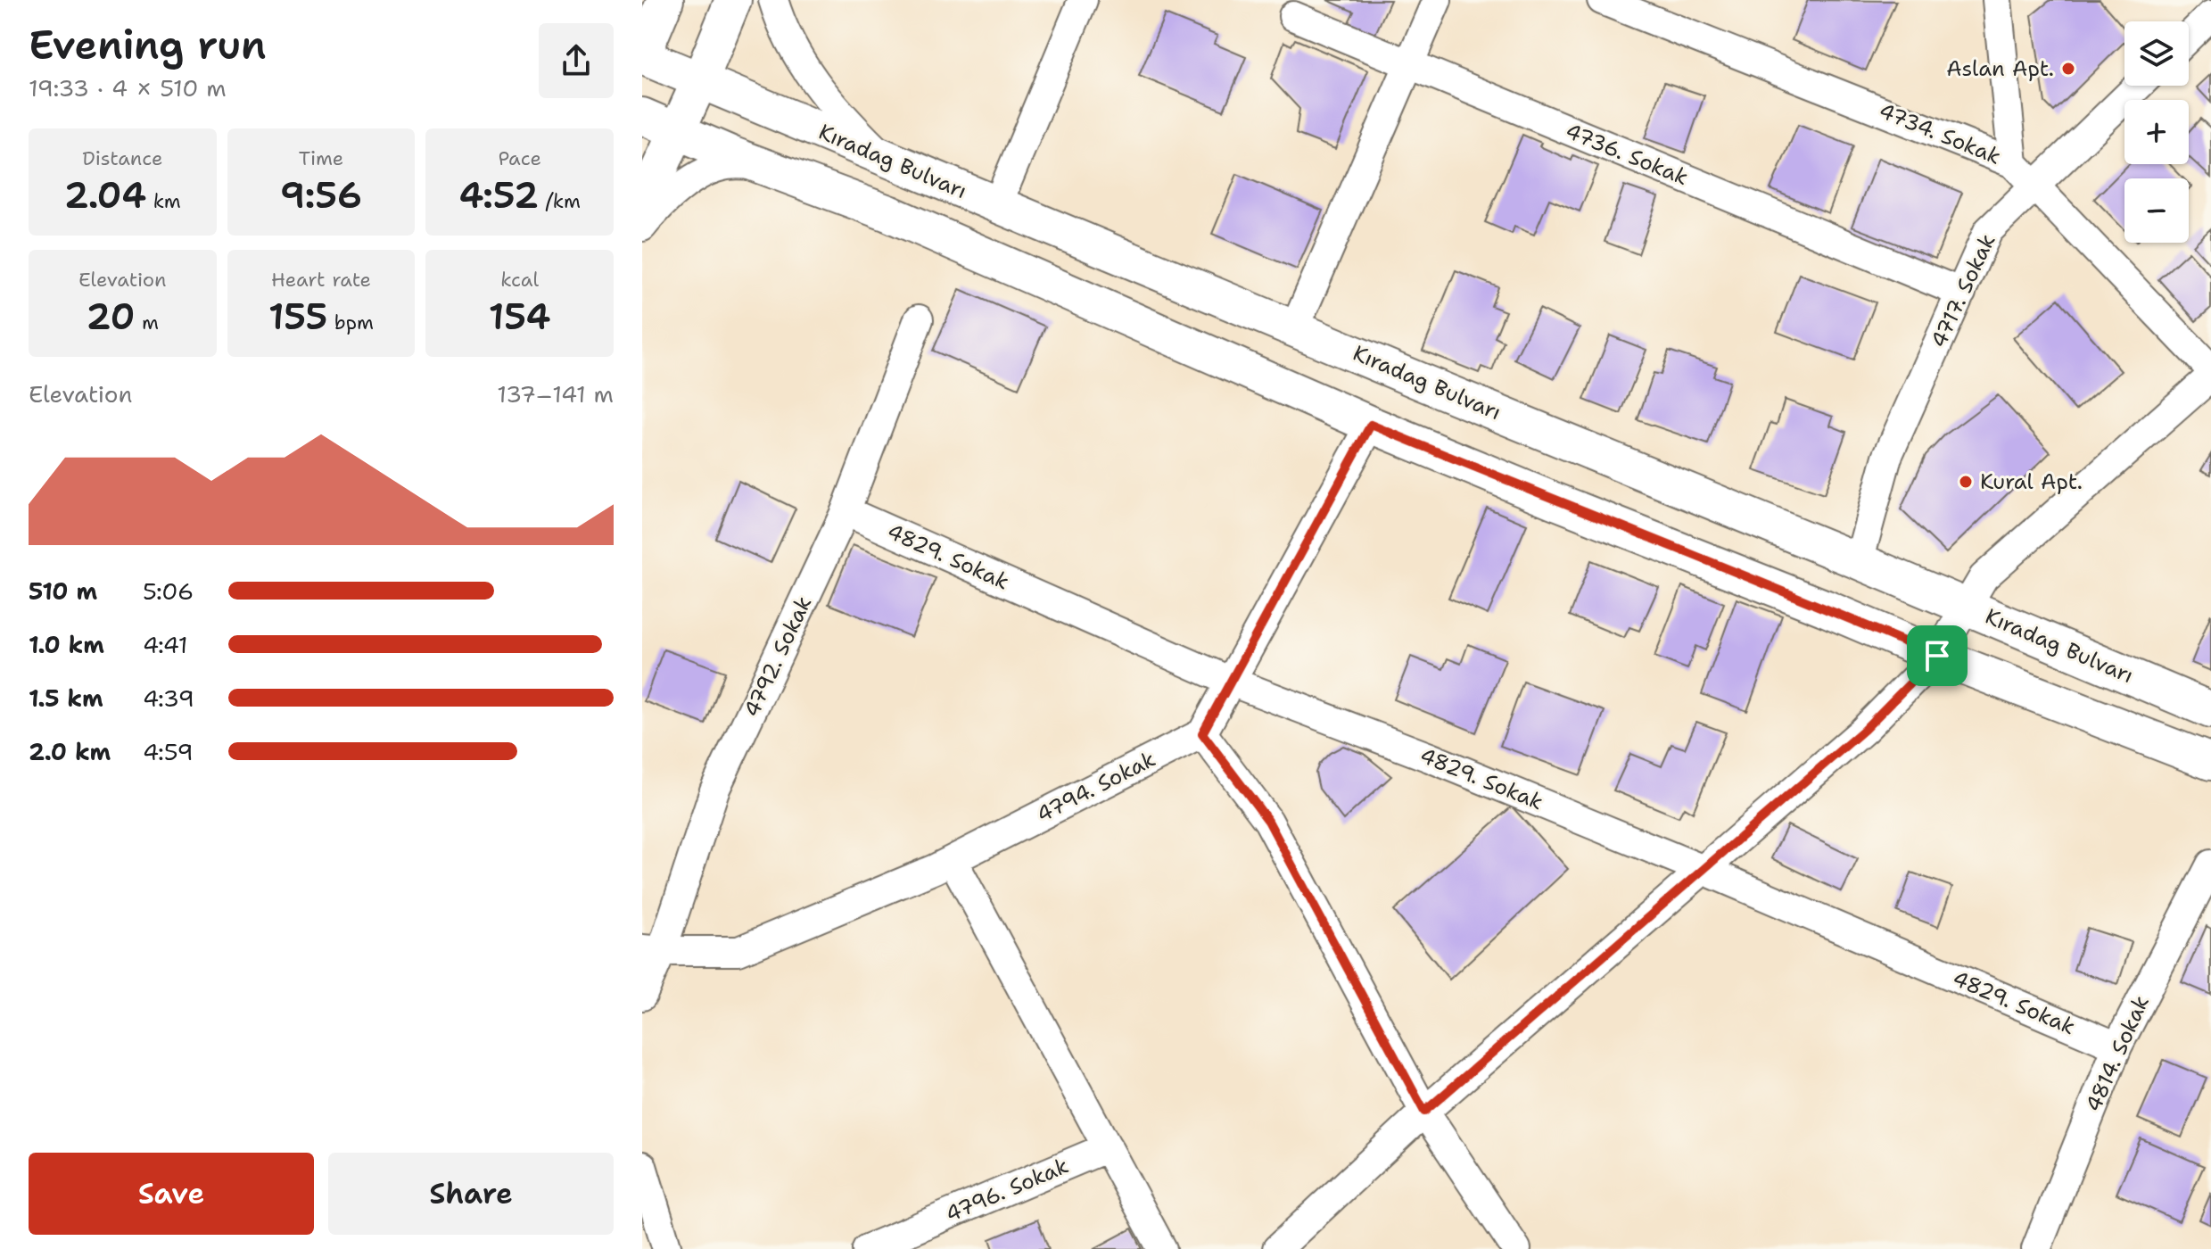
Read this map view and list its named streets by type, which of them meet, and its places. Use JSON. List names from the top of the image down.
{
  "streets": {
    "main road": ["Kıradag Bulvarı"],
    "street": [
      "4734. Sokak",
      "4736. Sokak",
      "4717. Sokak",
      "4829. Sokak",
      "4792. Sokak",
      "4794. Sokak",
      "4814. Sokak",
      "4796. Sokak"
    ]
  },
  "crossings": [
    ["4734. Sokak", "4717. Sokak"],
    ["4736. Sokak", "4717. Sokak"],
    ["Kıradag Bulvarı", "4717. Sokak"],
    ["4829. Sokak", "4792. Sokak"],
    ["4829. Sokak", "4814. Sokak"],
    ["4792. Sokak", "4794. Sokak"]
  ],
  "places": ["Aslan Apt.", "Kural Apt."],
  "page": {
    "heading": ["Evening run", "19:33 · 4 × 510 m"],
    "map_buttons": ["+", "−"],
    "stats": [
      ["Distance", "2.04 km"],
      ["Time", "9:56"],
      ["Pace", "4:52 /km"],
      ["Elevation", "20 m"],
      ["Heart rate", "155 bpm"],
      ["kcal", "154"]
    ],
    "chart": ["Elevation", "137–141 m"],
    "list": [
      {
        "name": "510 m",
        "note": "5:06"
      },
      {
        "name": "1.0 km",
        "note": "4:41"
      },
      {
        "name": "1.5 km",
        "note": "4:39"
      },
      {
        "name": "2.0 km",
        "note": "4:59"
      }
    ],
    "buttons": ["Save", "Share"]
  }
}
